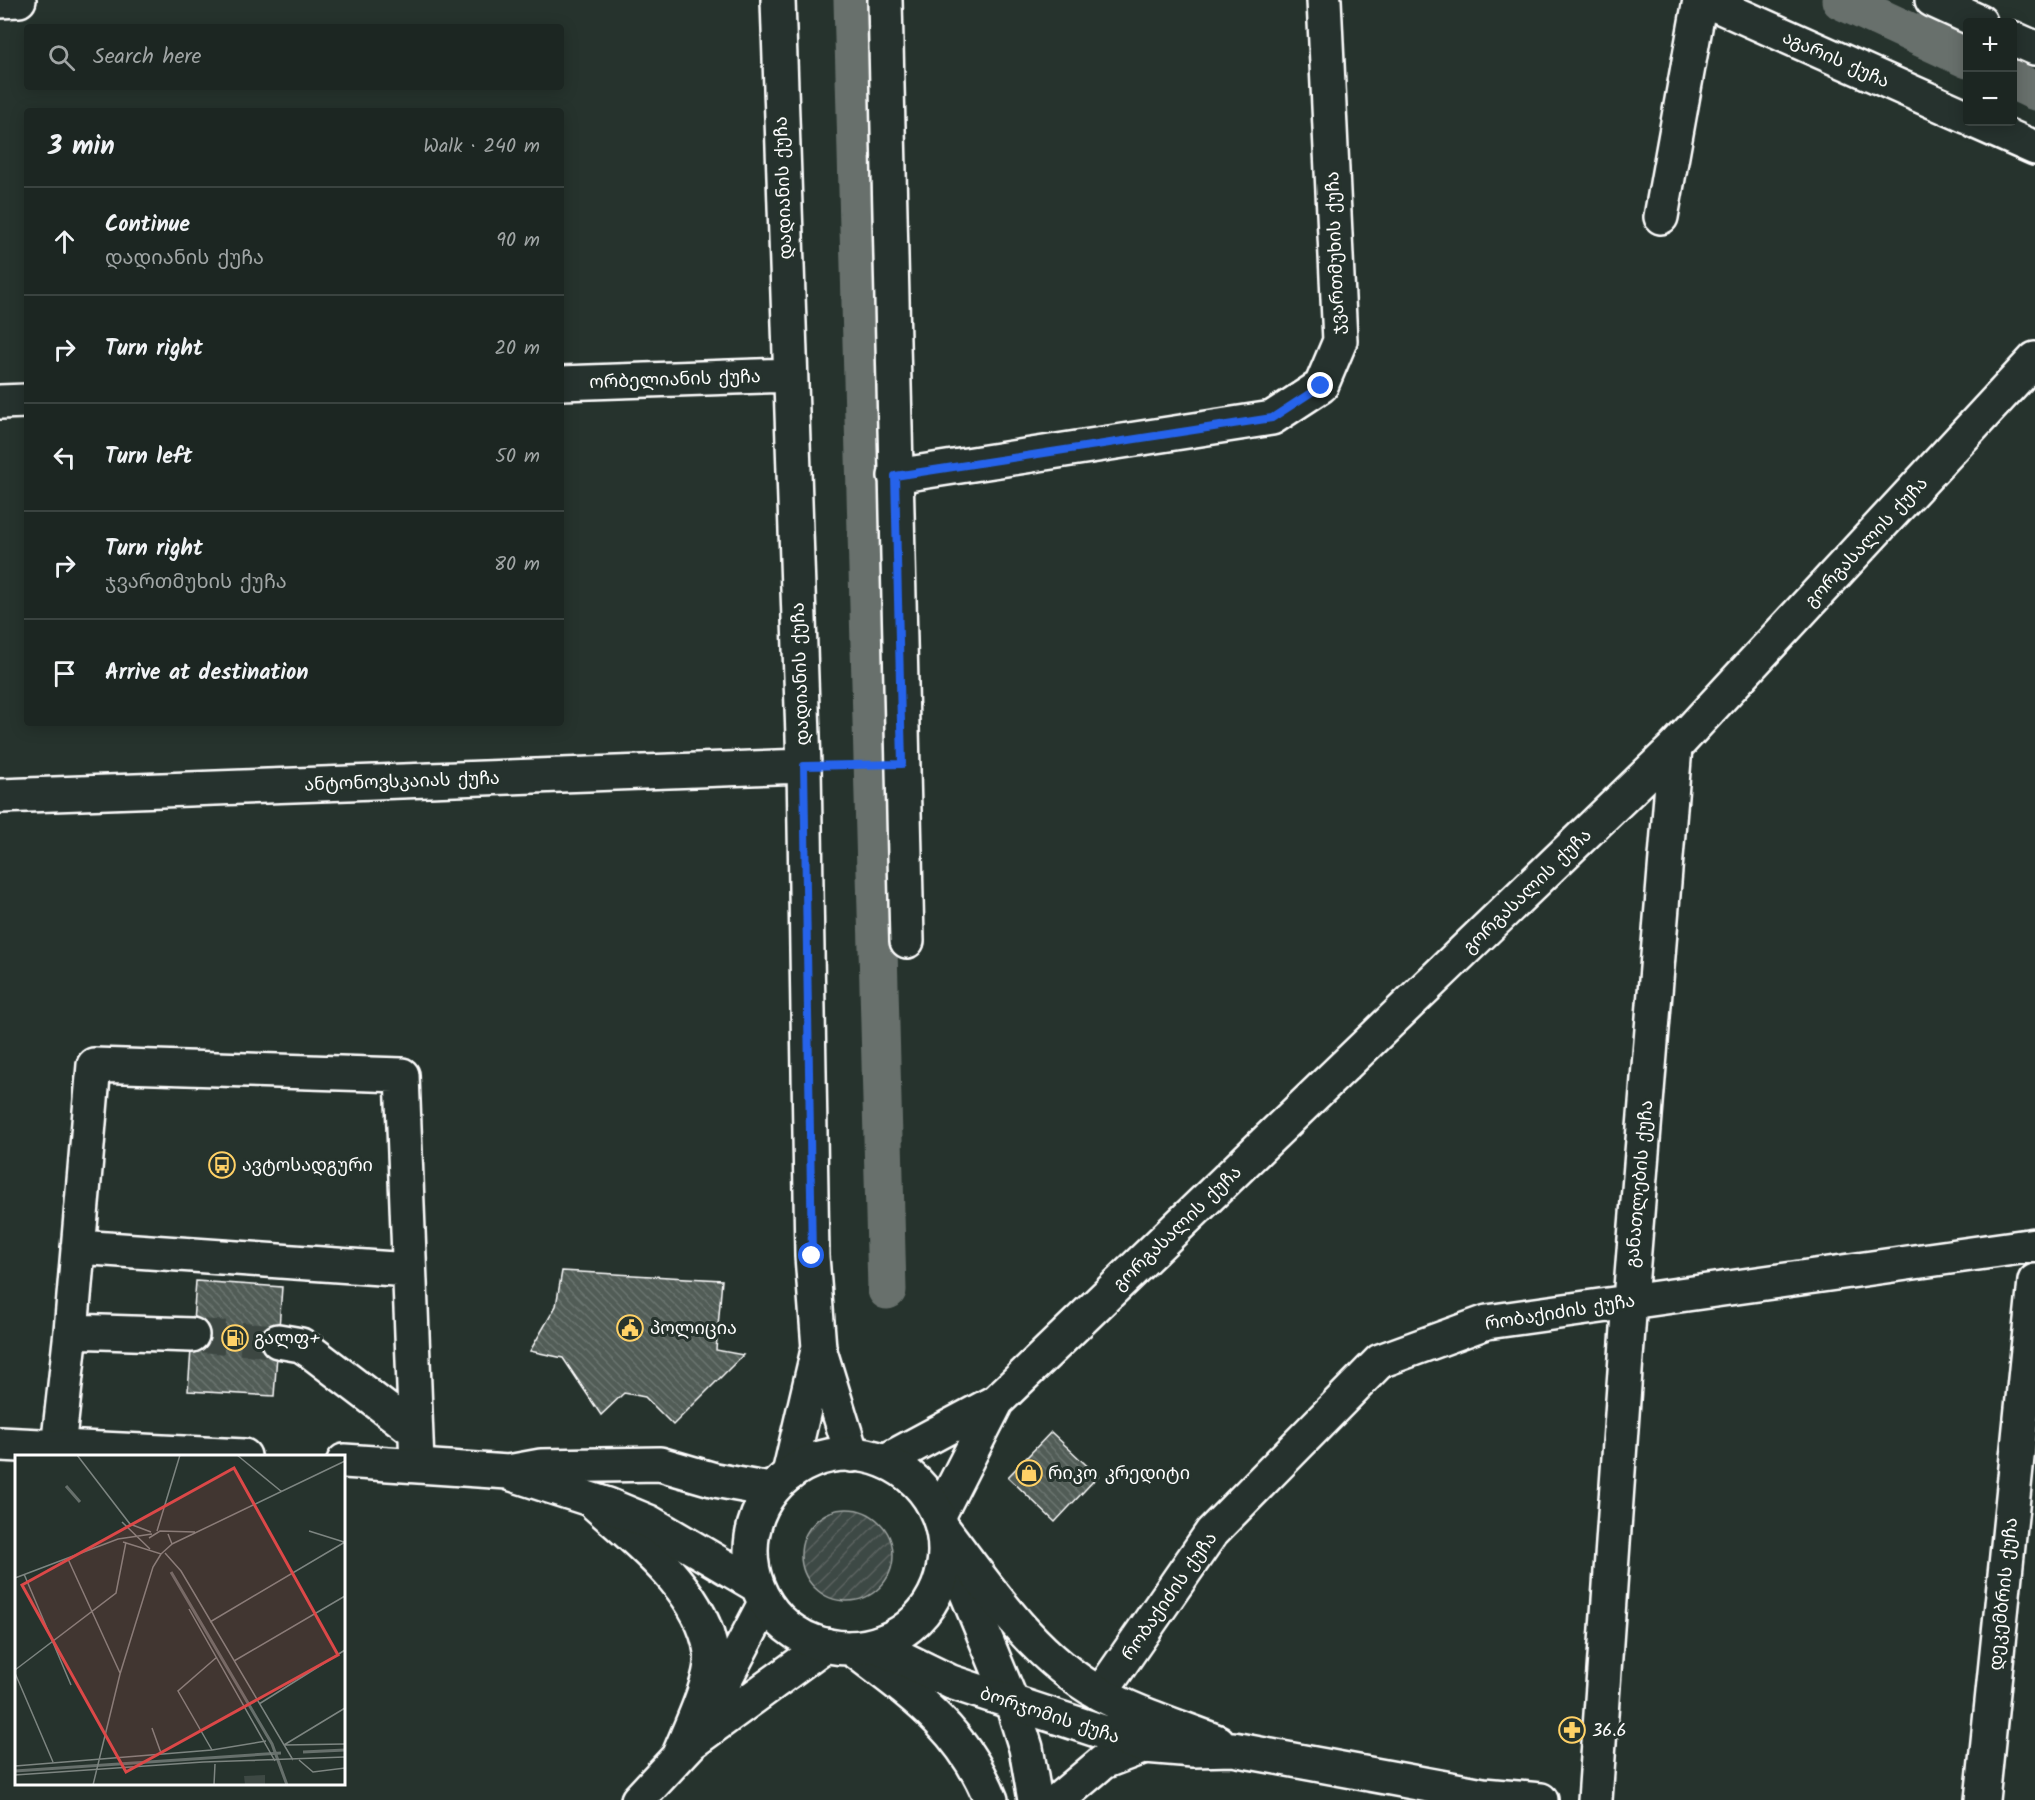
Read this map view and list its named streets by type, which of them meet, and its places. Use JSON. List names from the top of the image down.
{
  "streets": {
    "main road": [
      "აგარის ქუჩა",
      "დადიანის ქუჩა",
      "ჯვართმუხის ქუჩა",
      "ორბელიანის ქუჩა",
      "გორგასალის ქუჩა",
      "ანტონოვსკაიას ქუჩა",
      "განათლების ქუჩა",
      "რობაქიძის ქუჩა",
      "დეკემბრის ქუჩა",
      "ბორჯომის ქუჩა"
    ]
  },
  "crossings": [
    ["დადიანის ქუჩა", "ორბელიანის ქუჩა"],
    ["დადიანის ქუჩა", "გორგასალის ქუჩა"],
    ["დადიანის ქუჩა", "ანტონოვსკაიას ქუჩა"],
    ["დადიანის ქუჩა", "ბორჯომის ქუჩა"],
    ["გორგასალის ქუჩა", "განათლების ქუჩა"],
    ["გორგასალის ქუჩა", "ბორჯომის ქუჩა"],
    ["განათლების ქუჩა", "რობაქიძის ქუჩა"],
    ["რობაქიძის ქუჩა", "ბორჯომის ქუჩა"]
  ],
  "places": {
    "bus stop": ["ავტოსადგური"],
    "public building": ["პოლიცია"],
    "fuel station": ["გალფ+"],
    "shop": ["რიკო კრედიტი"],
    "pharmacy": ["36.6"]
  },
  "page": {
    "map_buttons": ["+", "−"],
    "search": "Search here",
    "heading": ["3 min", "Walk · 240 m"],
    "list": [
      ["Continue", "დადიანის ქუჩა", "90 m"],
      ["Turn right", "20 m"],
      ["Turn left", "50 m"],
      ["Turn right", "ჯვართმუხის ქუჩა", "80 m"],
      "Arrive at destination"
    ]
  }
}
